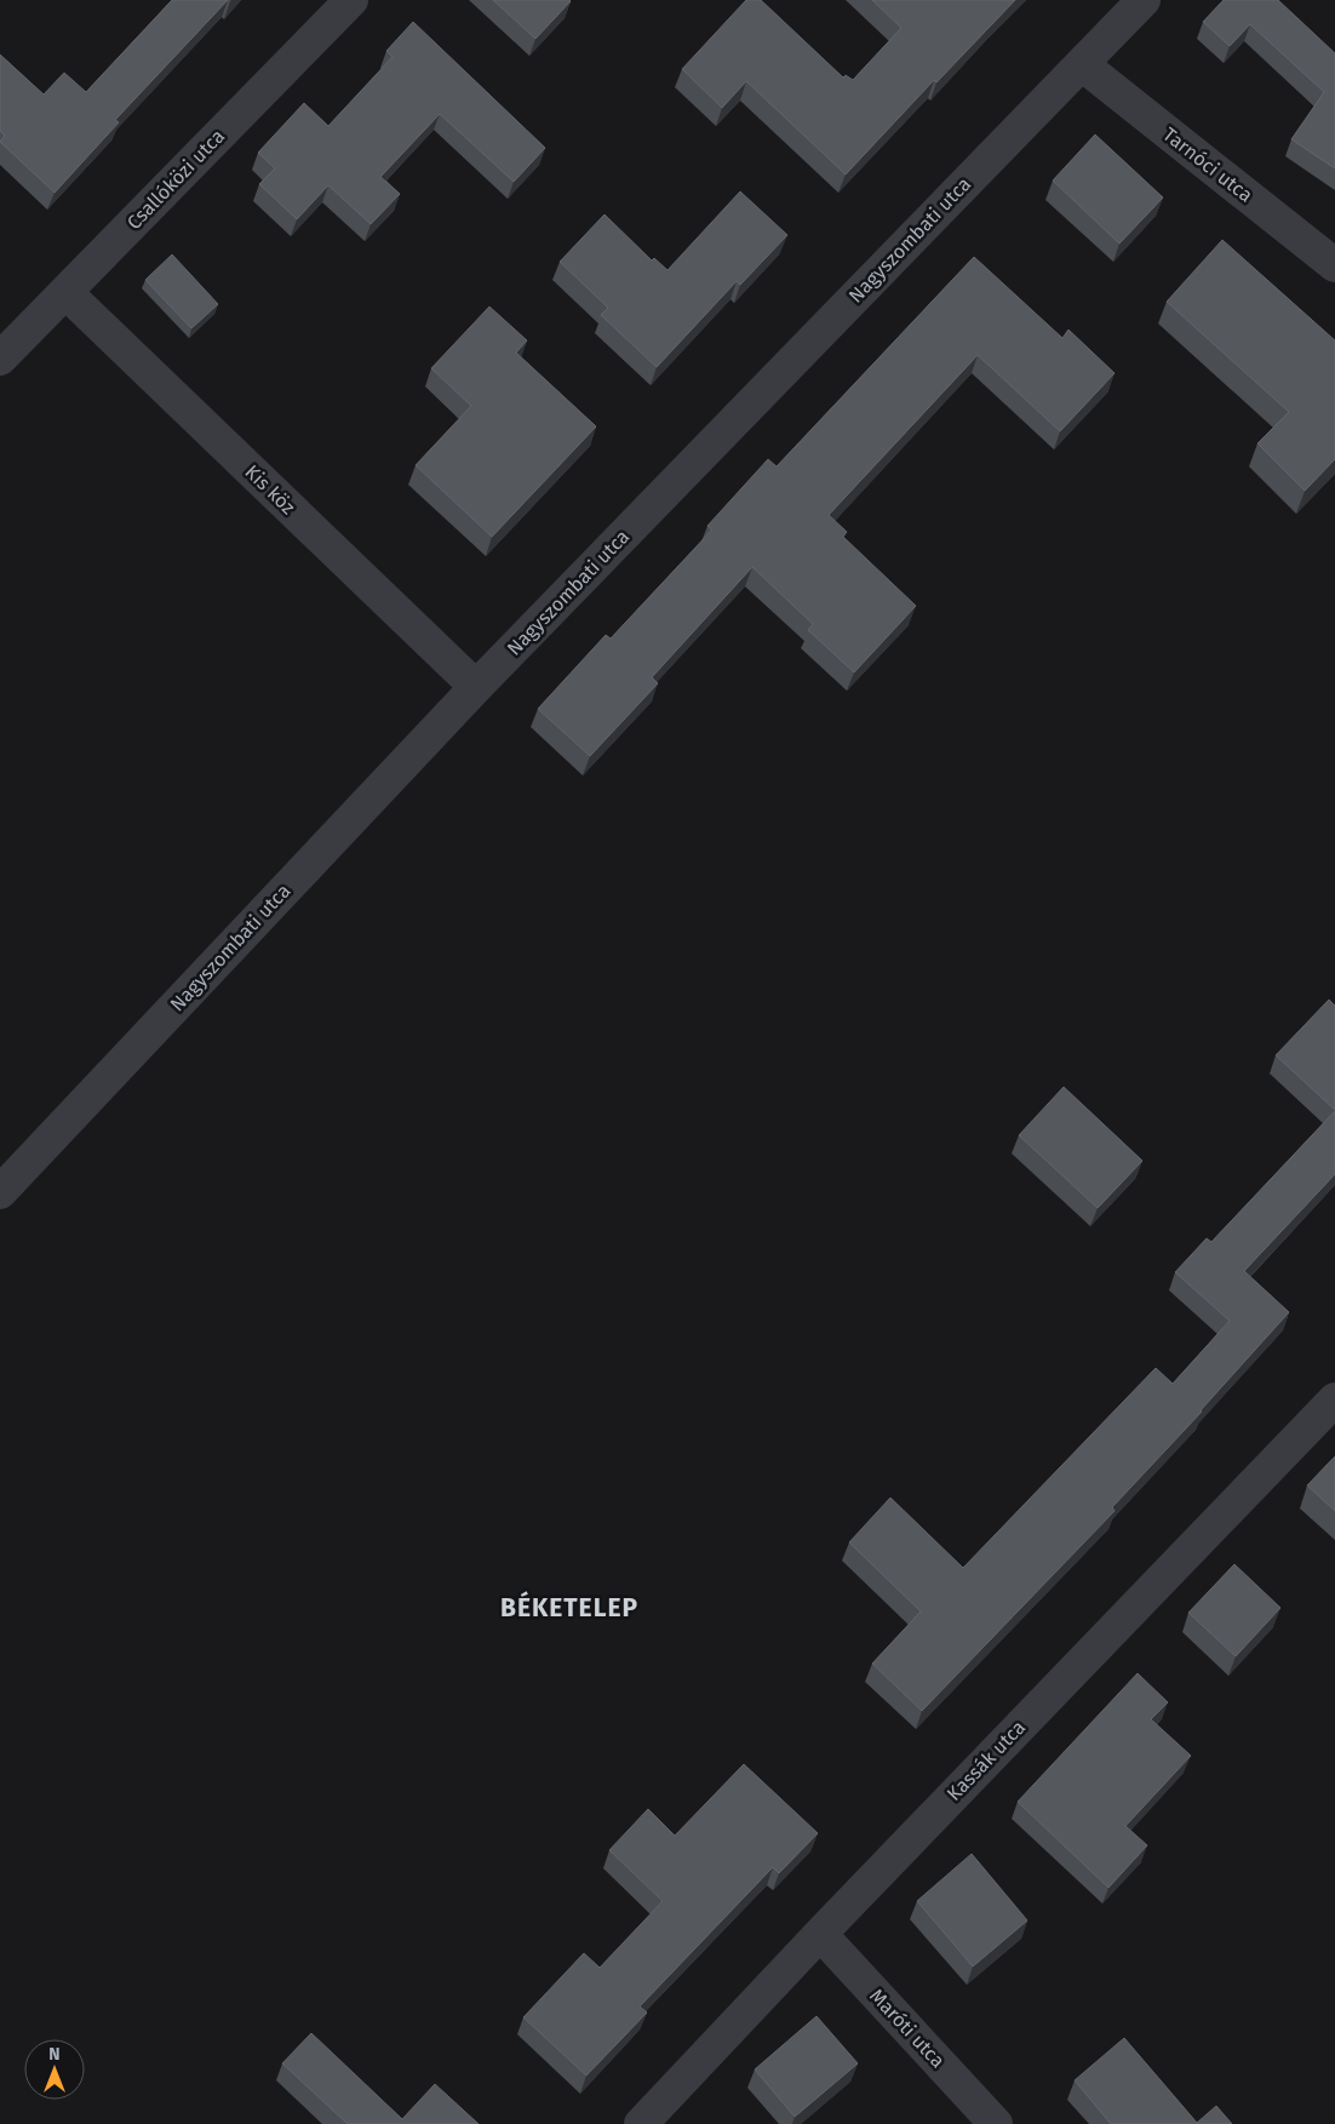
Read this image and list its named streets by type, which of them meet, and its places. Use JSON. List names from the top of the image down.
{
  "streets": {
    "street": [
      "Tarnóci utca",
      "Csallóközi utca",
      "Nagyszombati utca",
      "Kis köz",
      "Kassák utca",
      "Maróti utca"
    ]
  },
  "crossings": [
    ["Tarnóci utca", "Nagyszombati utca"],
    ["Csallóközi utca", "Kis köz"],
    ["Nagyszombati utca", "Kis köz"],
    ["Kassák utca", "Maróti utca"]
  ],
  "districts": ["BÉKETELEP"],
  "north": "top"
}
